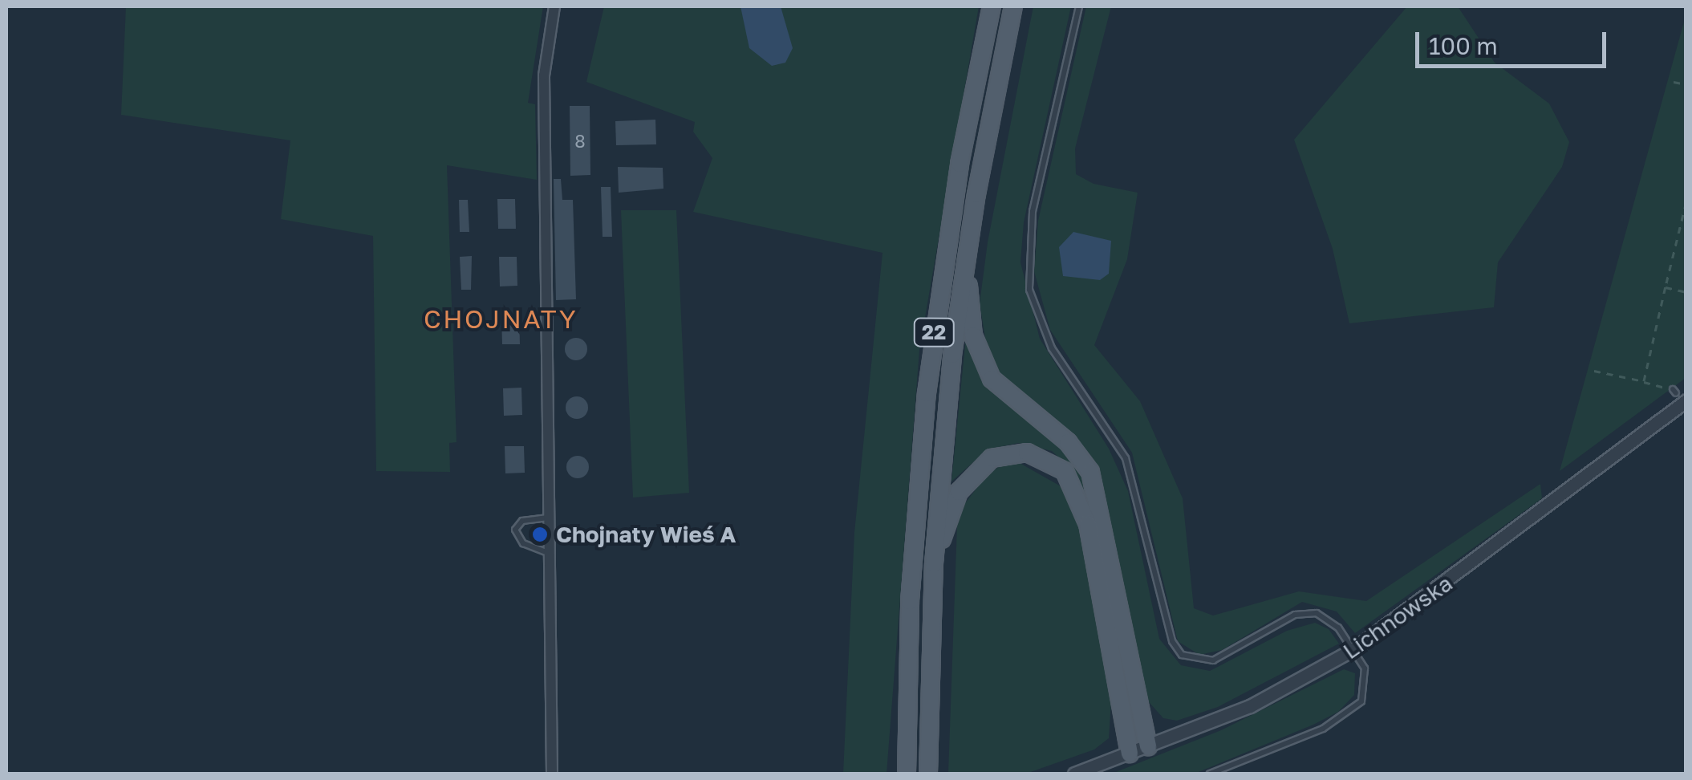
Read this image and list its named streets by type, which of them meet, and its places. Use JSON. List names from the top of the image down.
{
  "streets": {
    "main road": ["22"],
    "street": ["Lichnowska"]
  },
  "crossings": [
    ["22", "Lichnowska"]
  ],
  "districts": ["CHOJNATY"],
  "places": ["Chojnaty Wieś A"],
  "house_numbers": ["8"],
  "scale_bar": "100 m"
}
